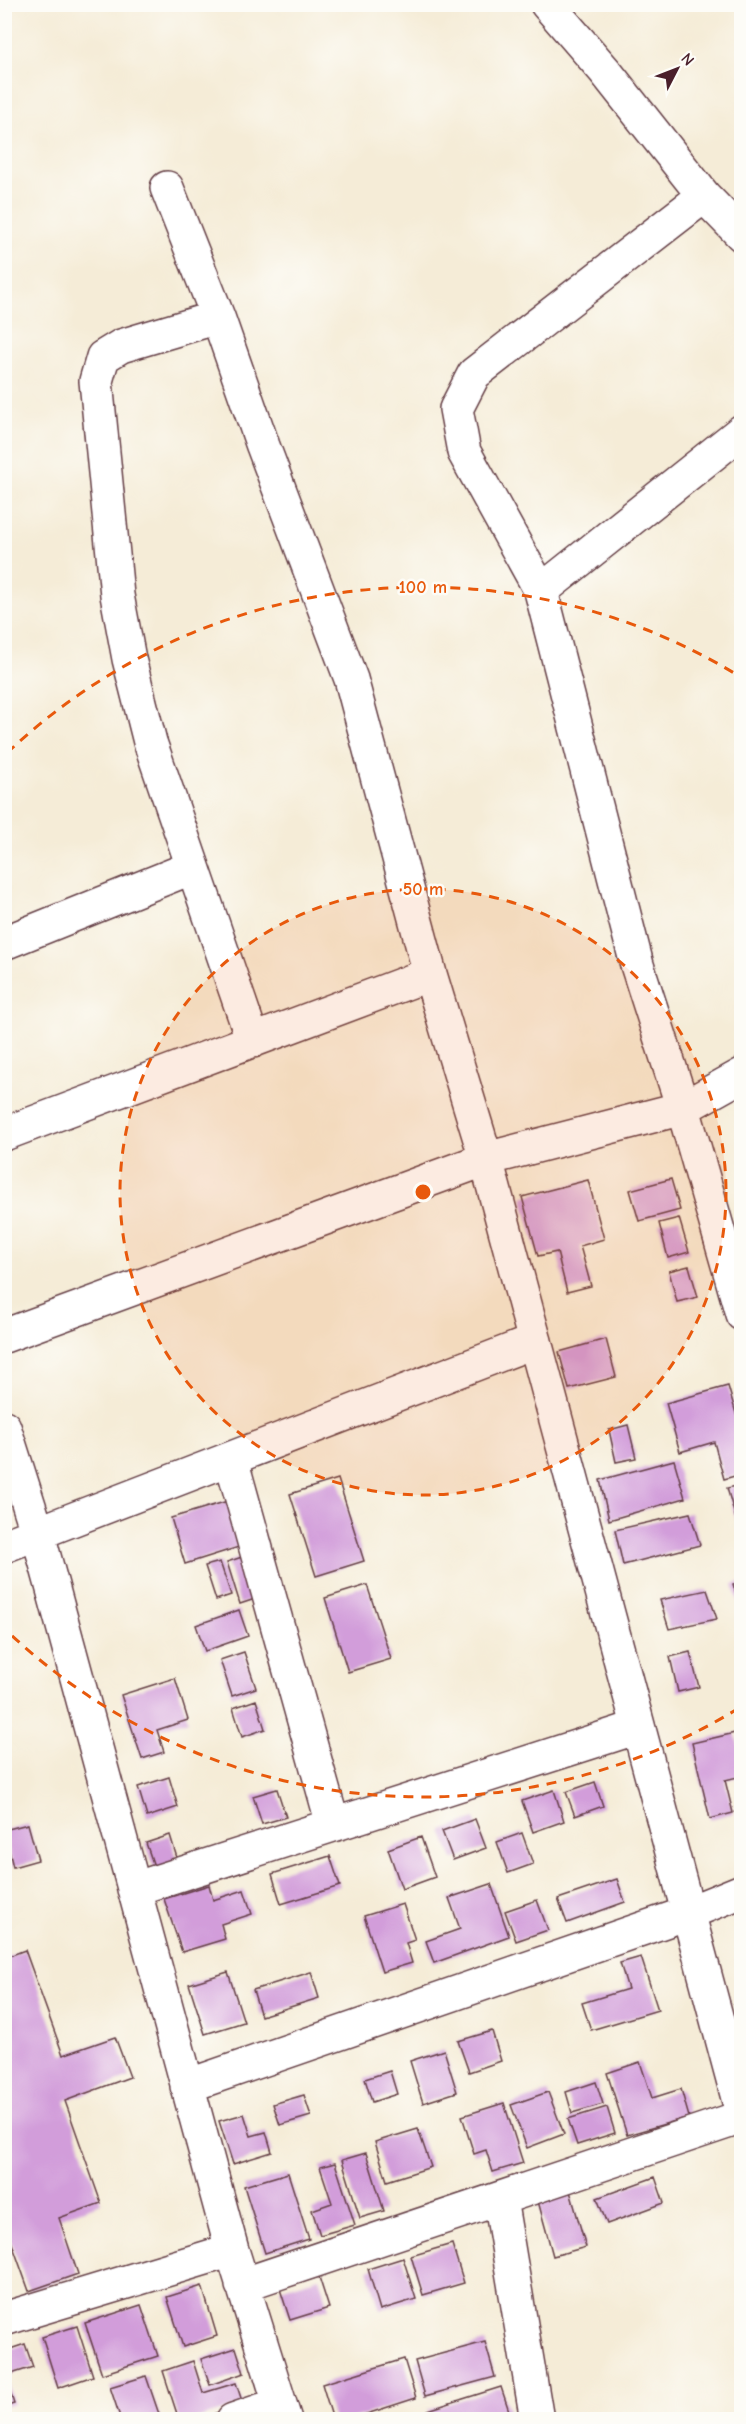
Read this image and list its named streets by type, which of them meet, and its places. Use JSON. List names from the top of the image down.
{
  "north": "top right",
  "rings": ["100 m", "50 m"]
}
